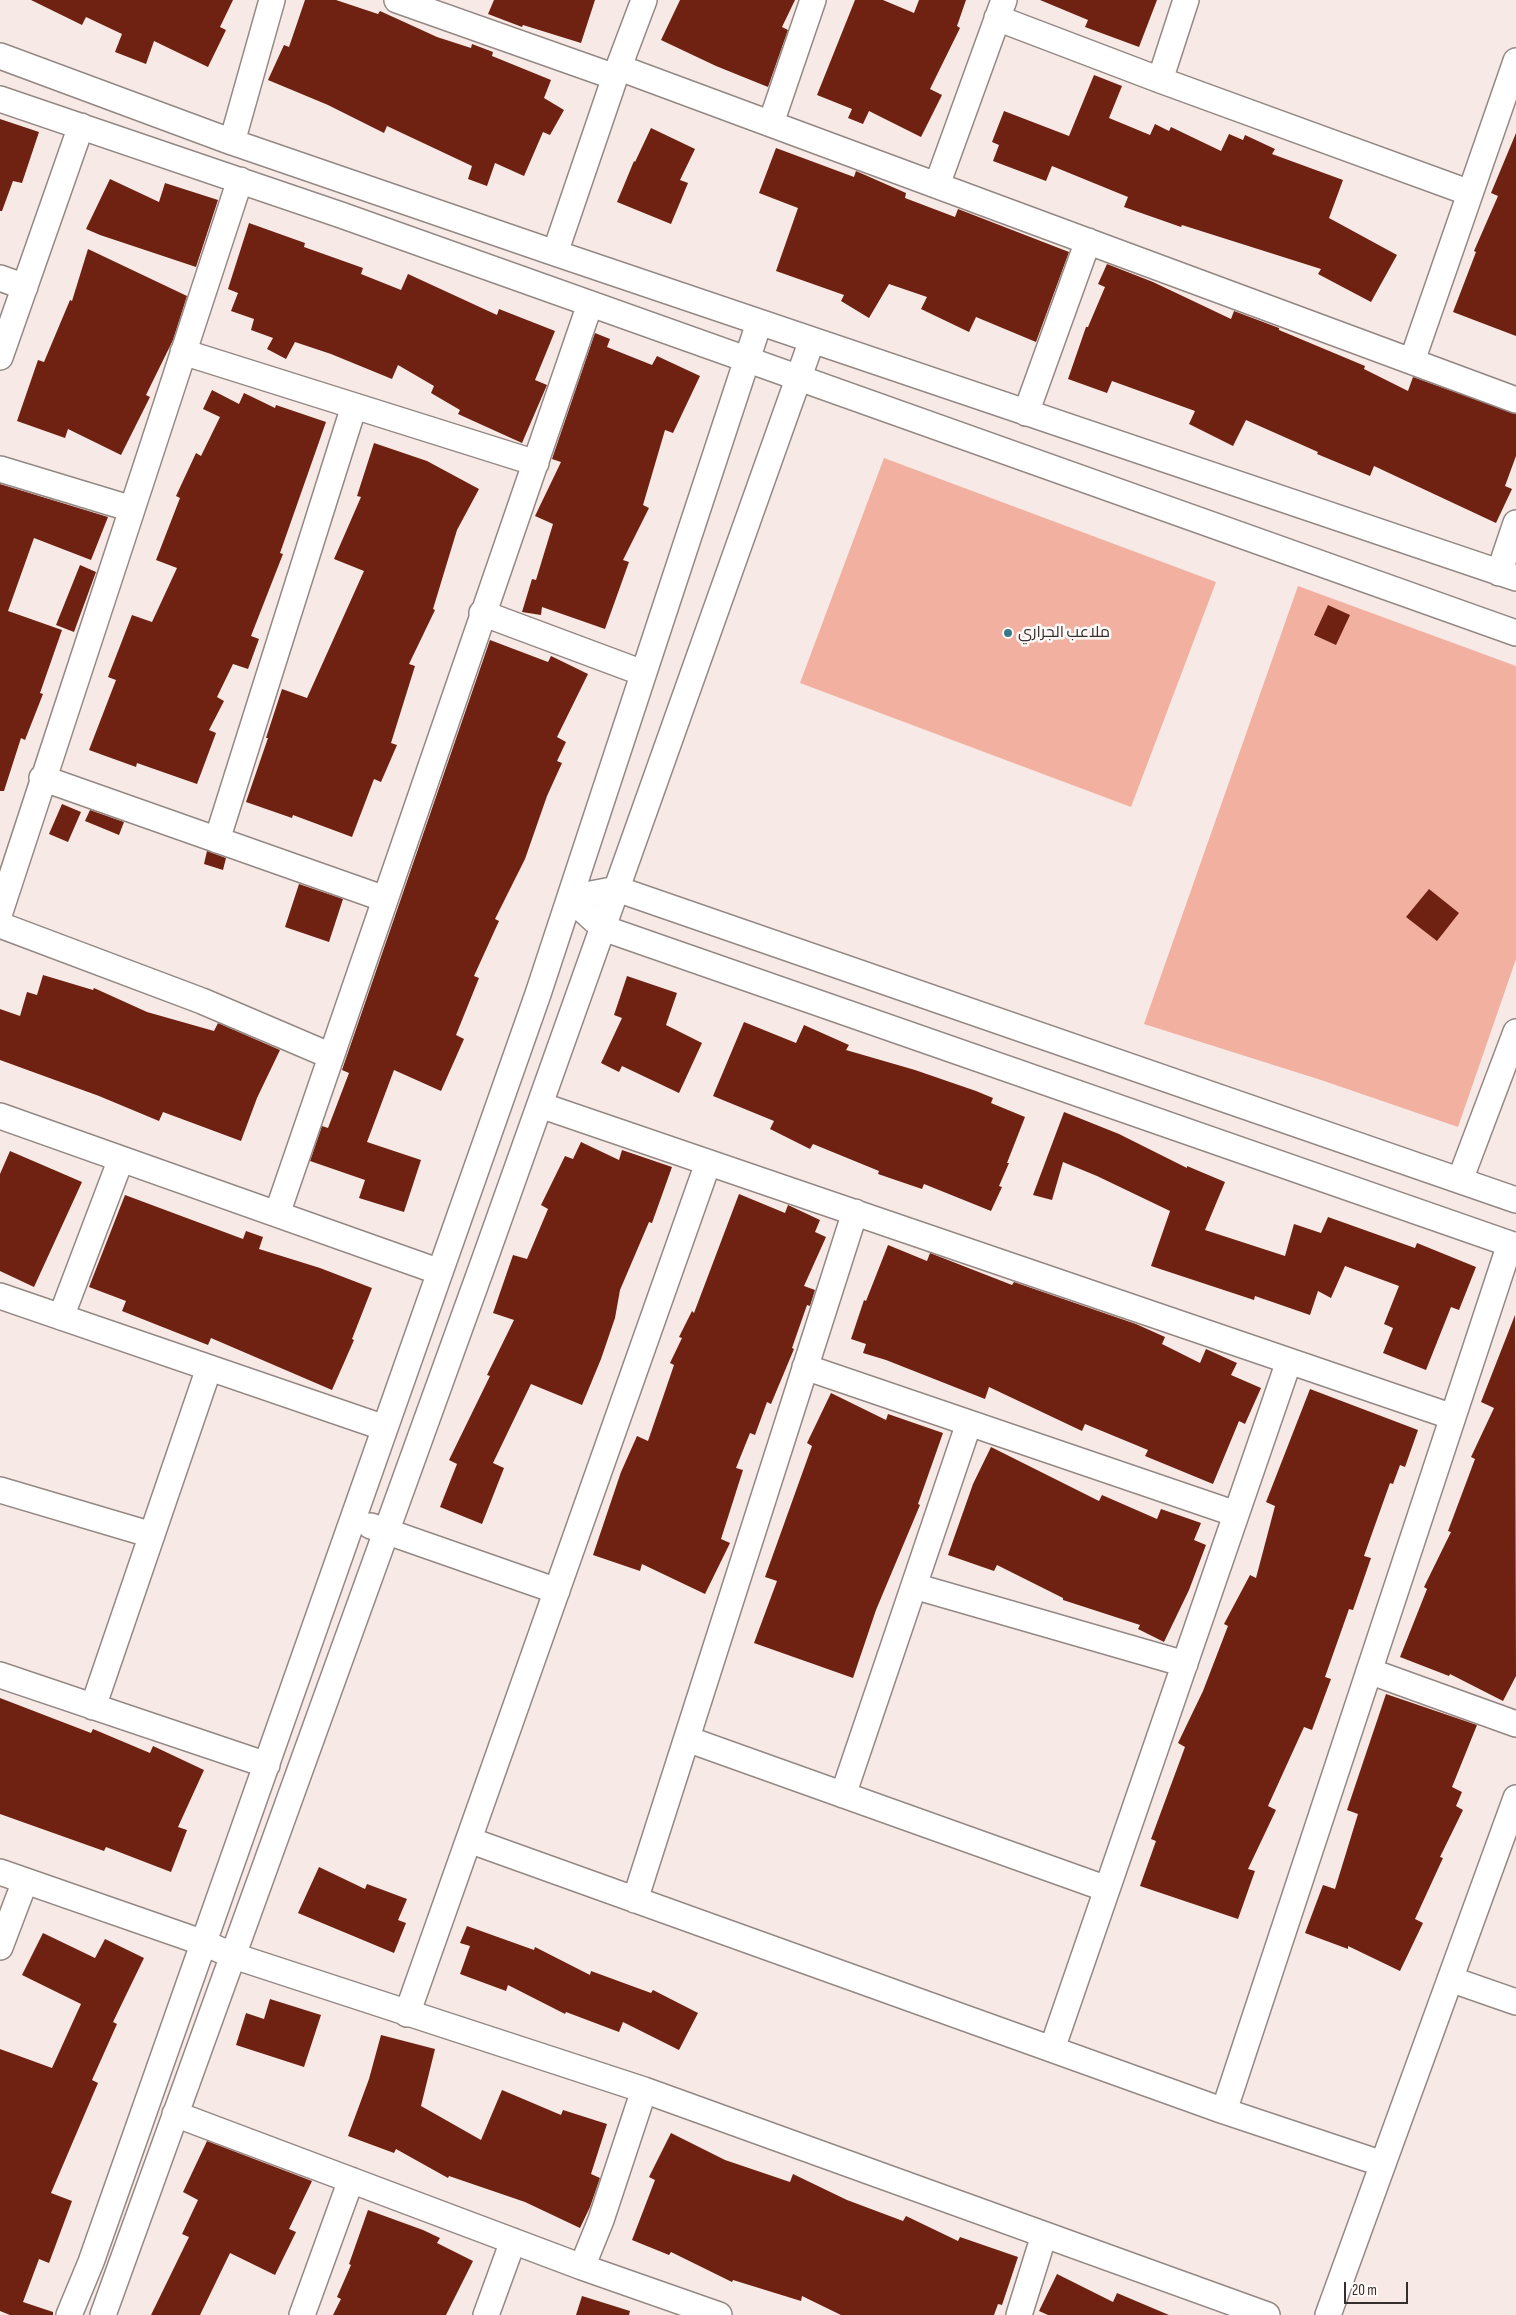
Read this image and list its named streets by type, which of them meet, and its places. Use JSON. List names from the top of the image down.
{
  "places": ["ملاعب الجراري"],
  "scale_bar": "20 m"
}
